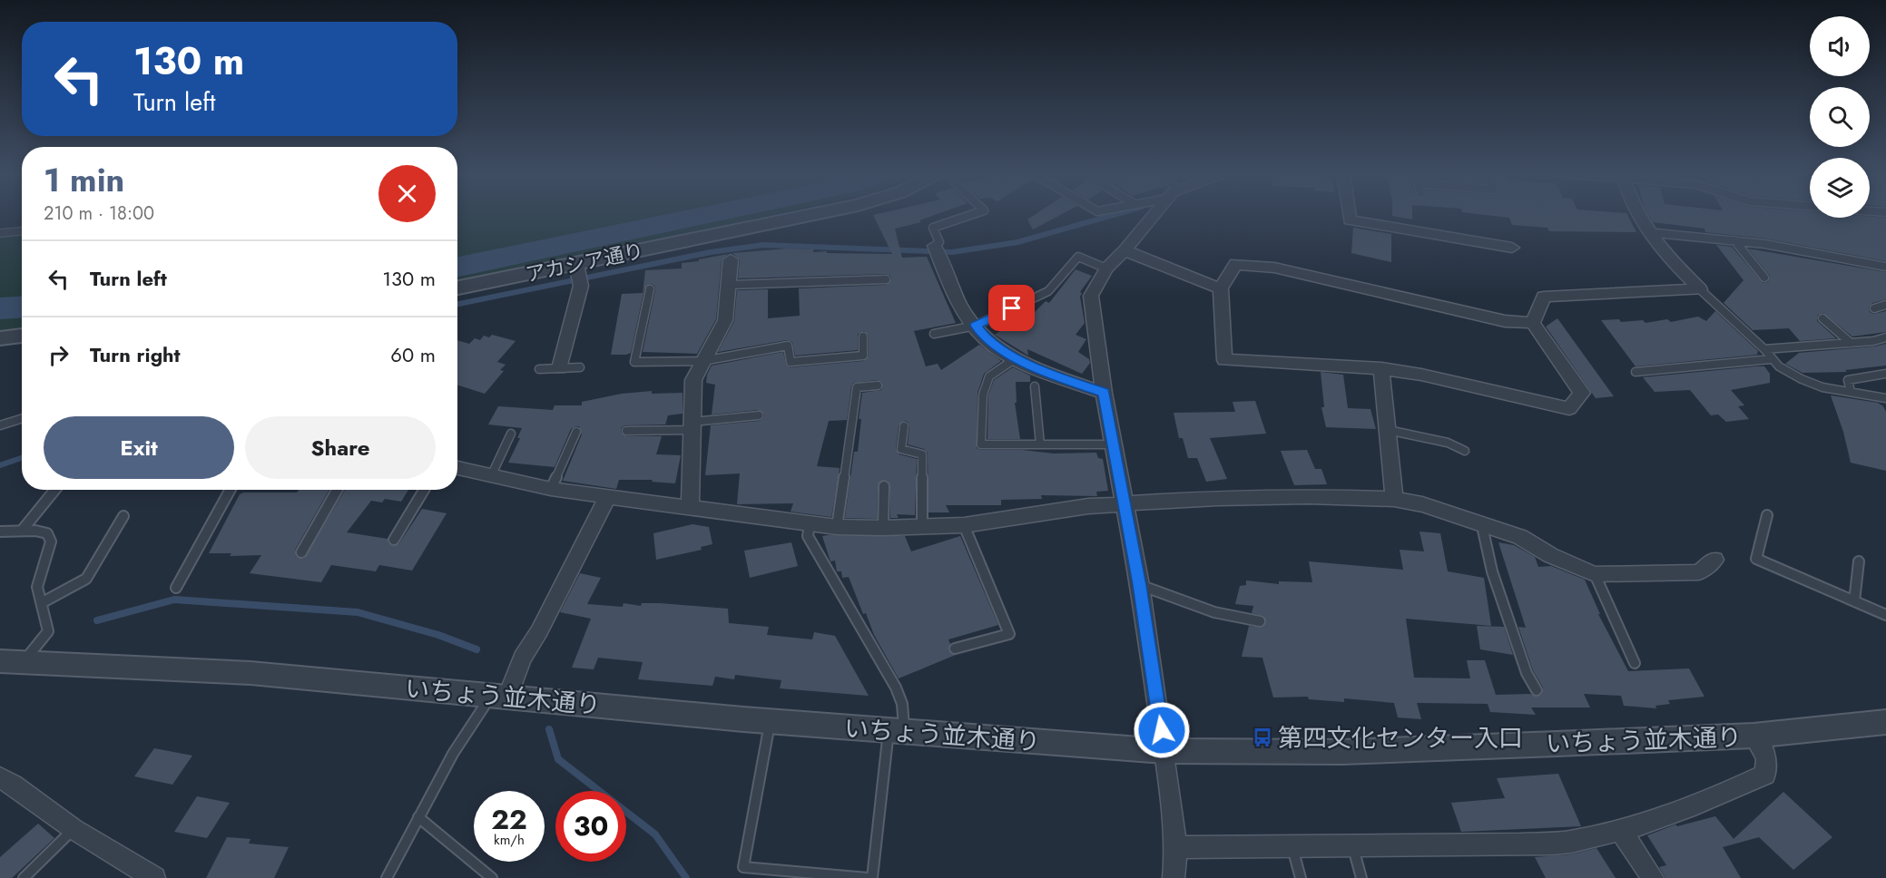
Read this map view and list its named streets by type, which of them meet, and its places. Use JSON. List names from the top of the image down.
{
  "streets": {
    "street": ["アカシア通り", "いちょう並木通り"]
  },
  "places": {
    "bus stop": ["第四文化センター入口"]
  },
  "page": {
    "turn": ["130 m", "Turn left"],
    "heading": ["1 min", "210 m · 18:00"],
    "list": [
      {
        "name": "Turn left",
        "value": "130 m"
      },
      {
        "name": "Turn right",
        "value": "60 m"
      }
    ],
    "buttons": ["Exit", "Share"],
    "speed": "22 km/h",
    "limit": "30"
  }
}
